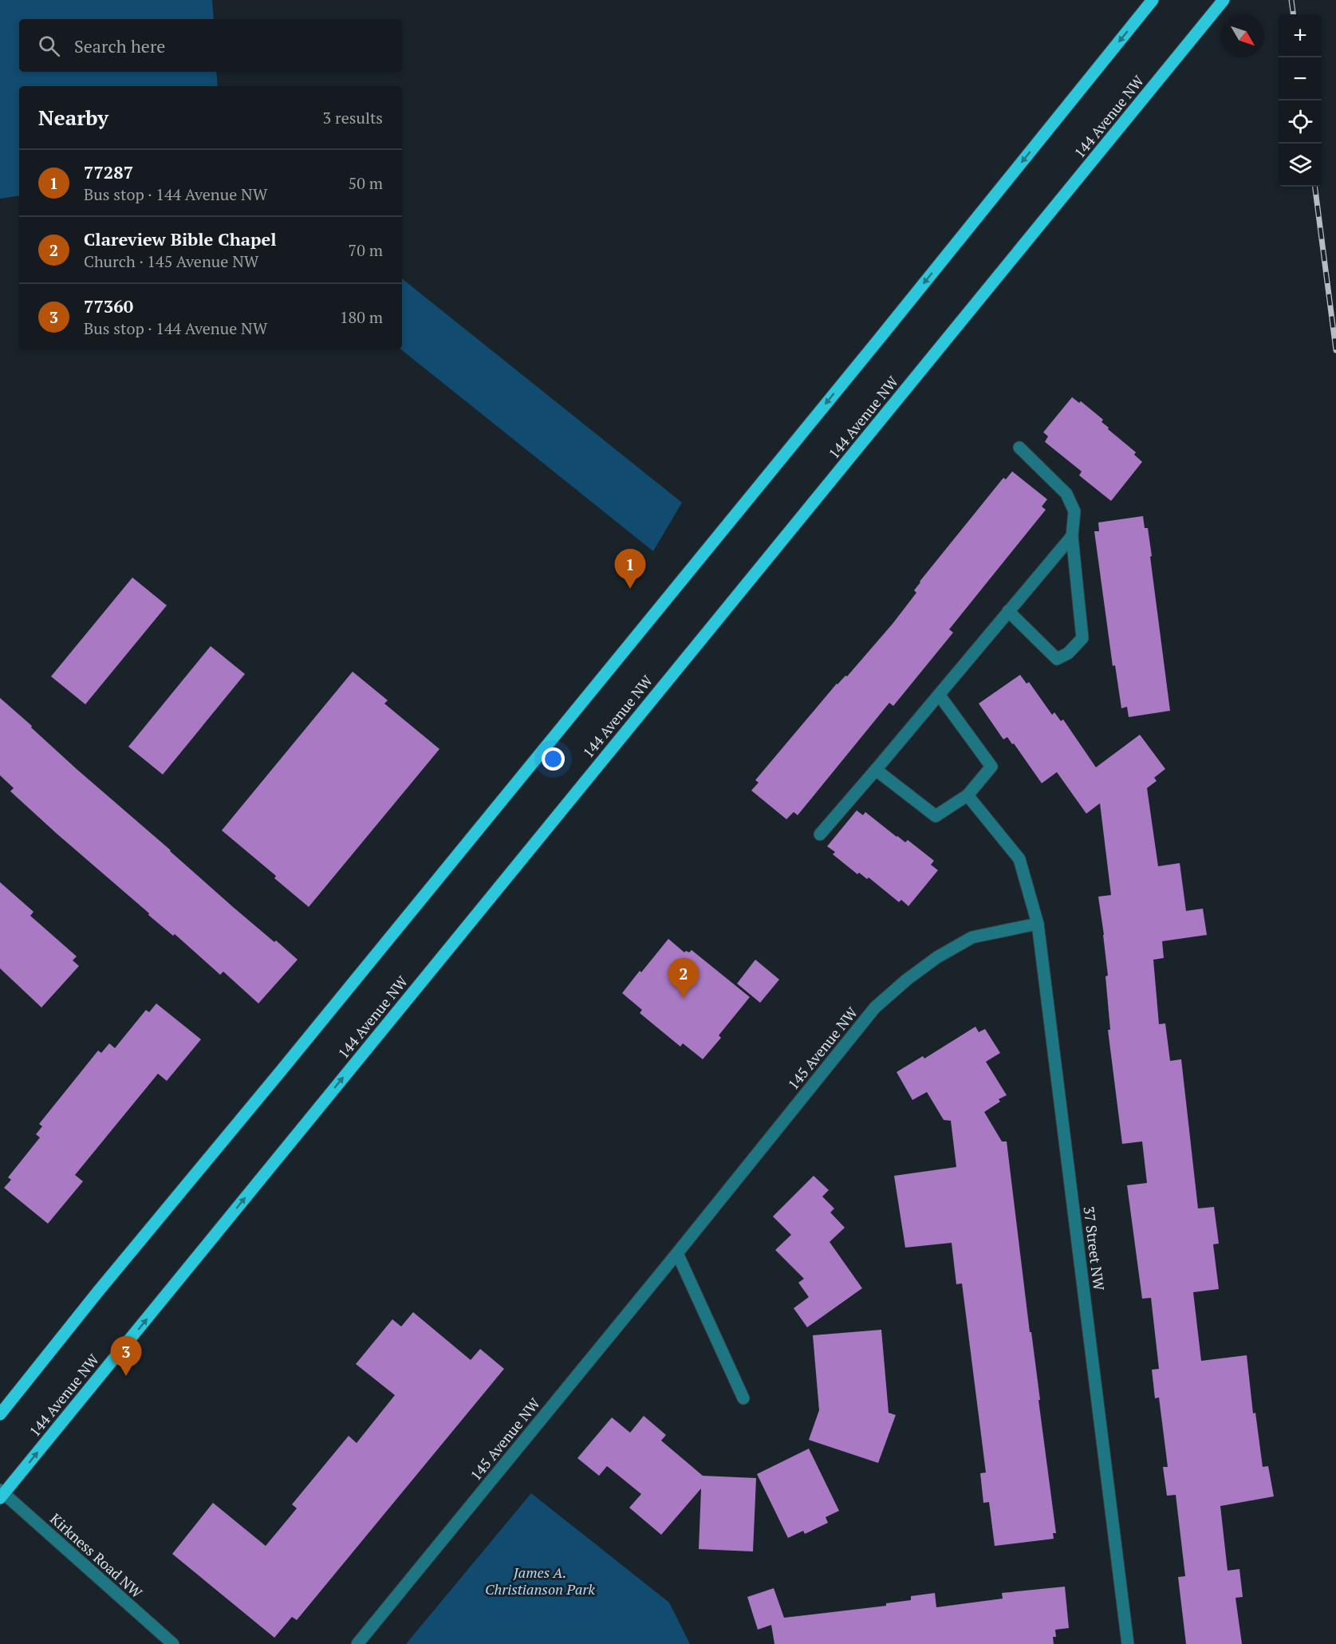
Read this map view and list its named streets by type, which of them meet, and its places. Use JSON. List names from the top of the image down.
{
  "streets": {
    "main road": ["144 Avenue NW"],
    "street": ["145 Avenue NW", "37 Street NW", "Kirkness Road NW"]
  },
  "crossings": [
    ["144 Avenue NW", "Kirkness Road NW"],
    ["145 Avenue NW", "37 Street NW"]
  ],
  "parks": ["James A. Christianson Park"],
  "north": "bottom right",
  "page": {
    "map_buttons": ["+", "−"],
    "search": "Search here",
    "heading": ["Nearby", "3 results"],
    "list": [
      {
        "mark": "1",
        "name": "77287",
        "note": "Bus stop · 144 Avenue NW",
        "value": "50 m"
      },
      {
        "mark": "2",
        "name": "Clareview Bible Chapel",
        "note": "Church · 145 Avenue NW",
        "value": "70 m"
      },
      {
        "mark": "3",
        "name": "77360",
        "note": "Bus stop · 144 Avenue NW",
        "value": "180 m"
      }
    ],
    "pins": ["1", "2", "3"]
  }
}
